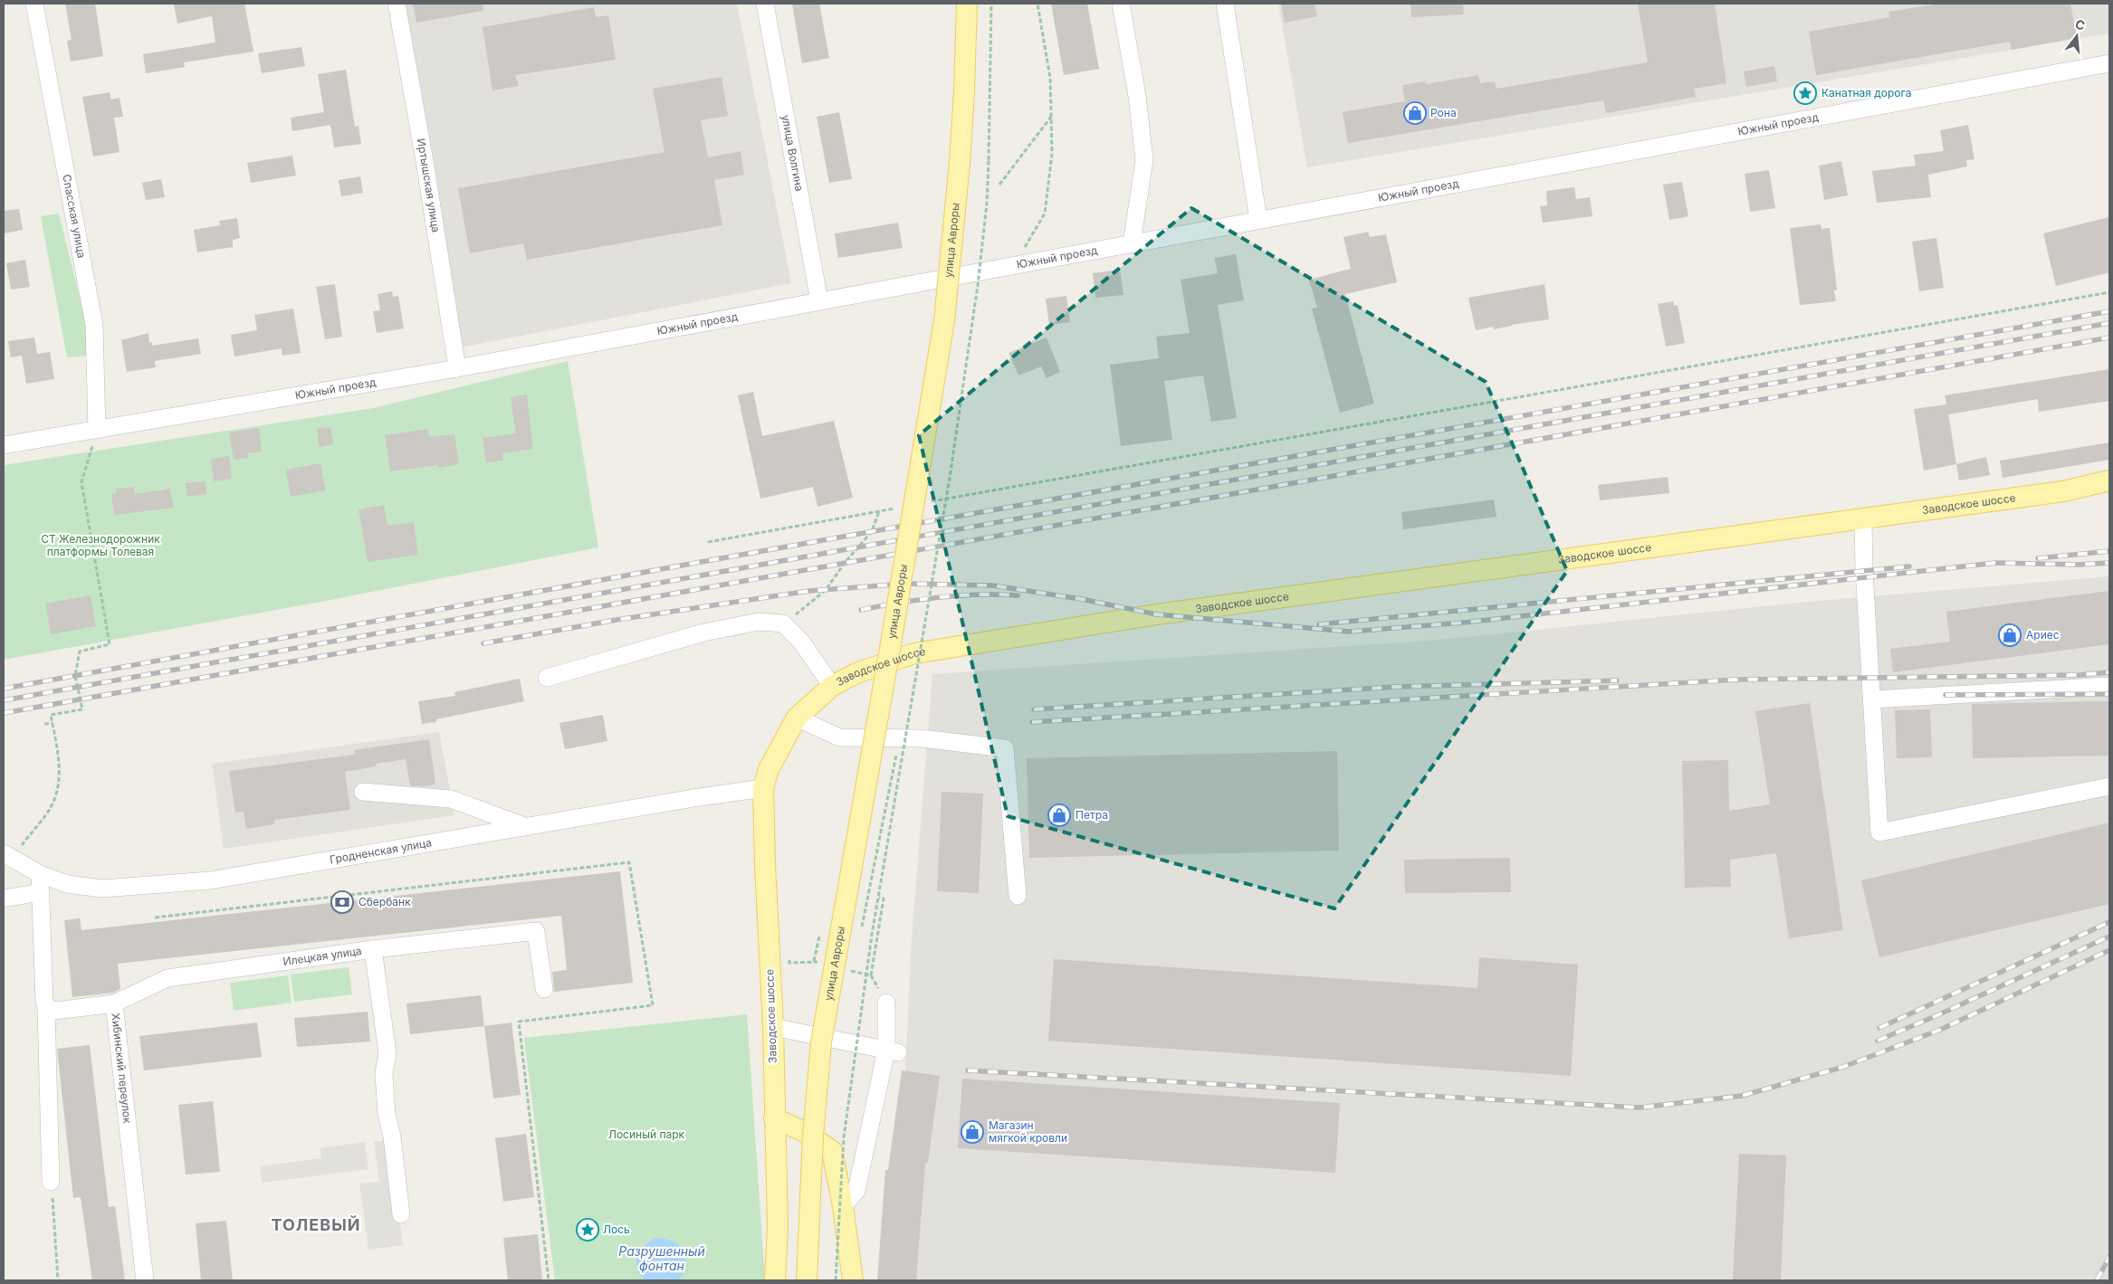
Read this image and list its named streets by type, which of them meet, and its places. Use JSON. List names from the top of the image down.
{
  "streets": {
    "main road": ["улица Авроры", "Заводское шоссе"],
    "street": [
      "Южный проезд",
      "улица Волгина",
      "Иртышская улица",
      "Спасская улица",
      "Гродненская улица",
      "Илецкая улица",
      "Хибинский переулок"
    ]
  },
  "crossings": [
    ["Южный проезд", "улица Волгина"],
    ["Южный проезд", "Иртышская улица"],
    ["Южный проезд", "Спасская улица"],
    ["Заводское шоссе", "Гродненская улица"],
    ["Илецкая улица", "Хибинский переулок"]
  ],
  "districts": ["ТОЛЕВЫЙ"],
  "water": ["Разрушенный фонтан"],
  "parks": ["СТ Железнодорожник платформы Толевая", "Лосиный парк"],
  "places": {
    "place": ["Канатная дорога", "Лось"],
    "shop": [
      "Рона",
      "Ариес",
      "Петра",
      "Магазин мягкой кровли"
    ],
    "bank": ["Сбербанк"]
  },
  "north": "top"
}
